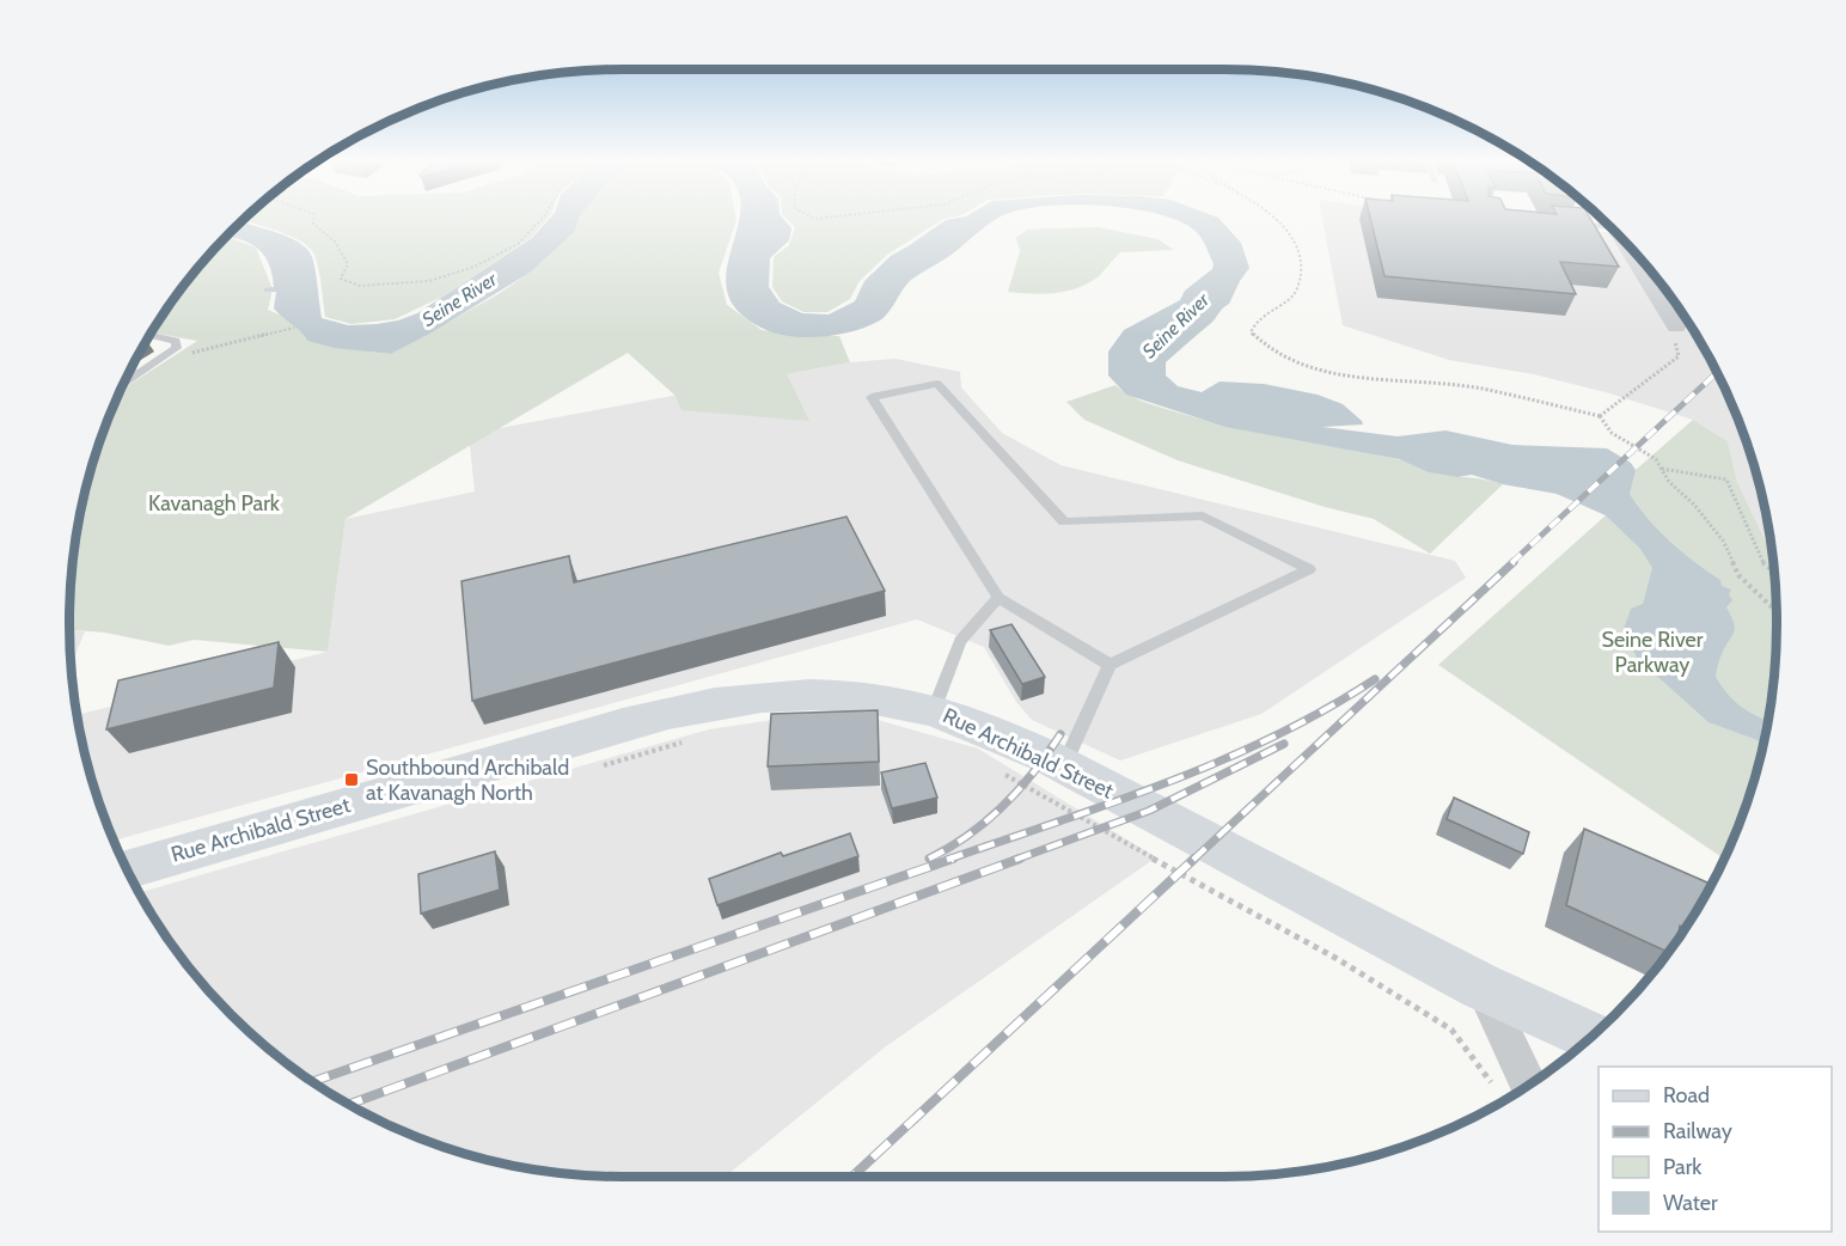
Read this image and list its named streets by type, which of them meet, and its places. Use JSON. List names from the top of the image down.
{
  "streets": {
    "main road": ["Rue Archibald Street"]
  },
  "water": ["Seine River"],
  "parks": ["Kavanagh Park", "Seine River Parkway"],
  "places": {
    "transit": ["Southbound Archibald at Kavanagh North"]
  },
  "legend": [
    "Road",
    "Railway",
    "Park",
    "Water"
  ]
}
